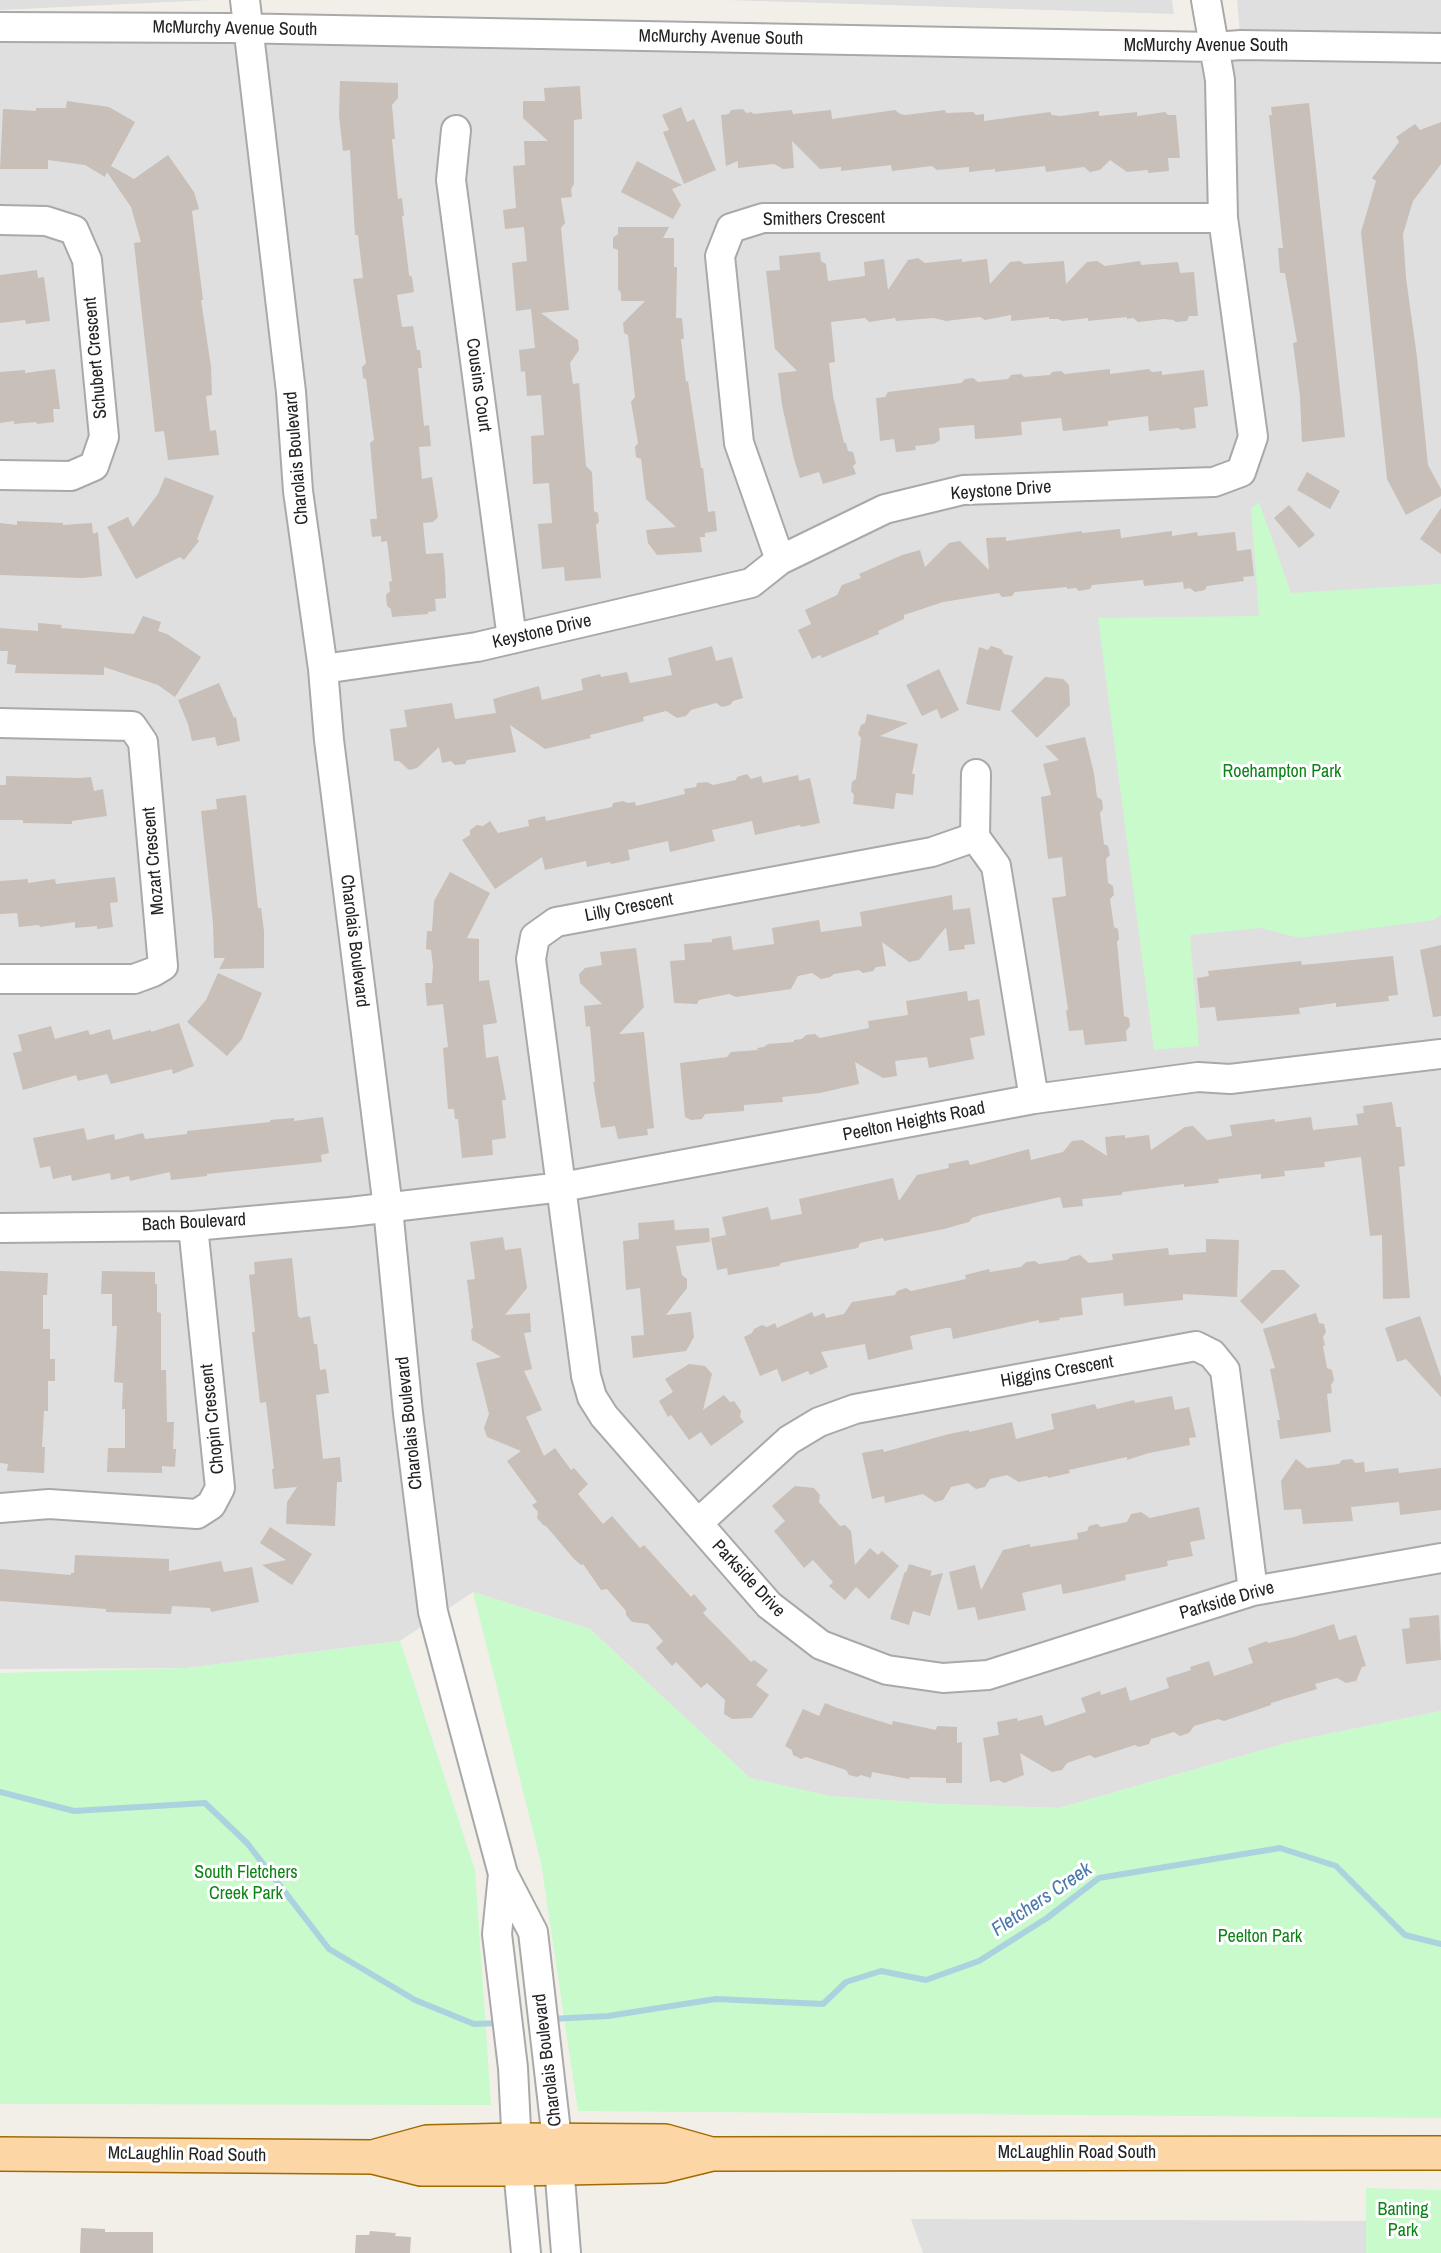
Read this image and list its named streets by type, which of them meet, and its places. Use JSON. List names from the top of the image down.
{
  "streets": {
    "main road": ["McLaughlin Road South"],
    "street": [
      "McMurchy Avenue South",
      "Smithers Crescent",
      "Schubert Crescent",
      "Cousins Court",
      "Charolais Boulevard",
      "Keystone Drive",
      "Mozart Crescent",
      "Lilly Crescent",
      "Peelton Heights Road",
      "Bach Boulevard",
      "Higgins Crescent",
      "Chopin Crescent",
      "Parkside Drive"
    ]
  },
  "crossings": [
    ["McMurchy Avenue South", "Charolais Boulevard"],
    ["McMurchy Avenue South", "Keystone Drive"],
    ["Smithers Crescent", "Keystone Drive"],
    ["Cousins Court", "Keystone Drive"],
    ["Charolais Boulevard", "Keystone Drive"],
    ["Charolais Boulevard", "Peelton Heights Road"],
    ["Charolais Boulevard", "Bach Boulevard"],
    ["Charolais Boulevard", "McLaughlin Road South"],
    ["Lilly Crescent", "Peelton Heights Road"],
    ["Lilly Crescent", "Parkside Drive"],
    ["Peelton Heights Road", "Bach Boulevard"],
    ["Peelton Heights Road", "Parkside Drive"],
    ["Bach Boulevard", "Chopin Crescent"],
    ["Higgins Crescent", "Parkside Drive"]
  ],
  "water": ["Fletchers Creek"],
  "parks": [
    "Roehampton Park",
    "South Fletchers Creek Park",
    "Peelton Park",
    "Banting Park"
  ]
}
